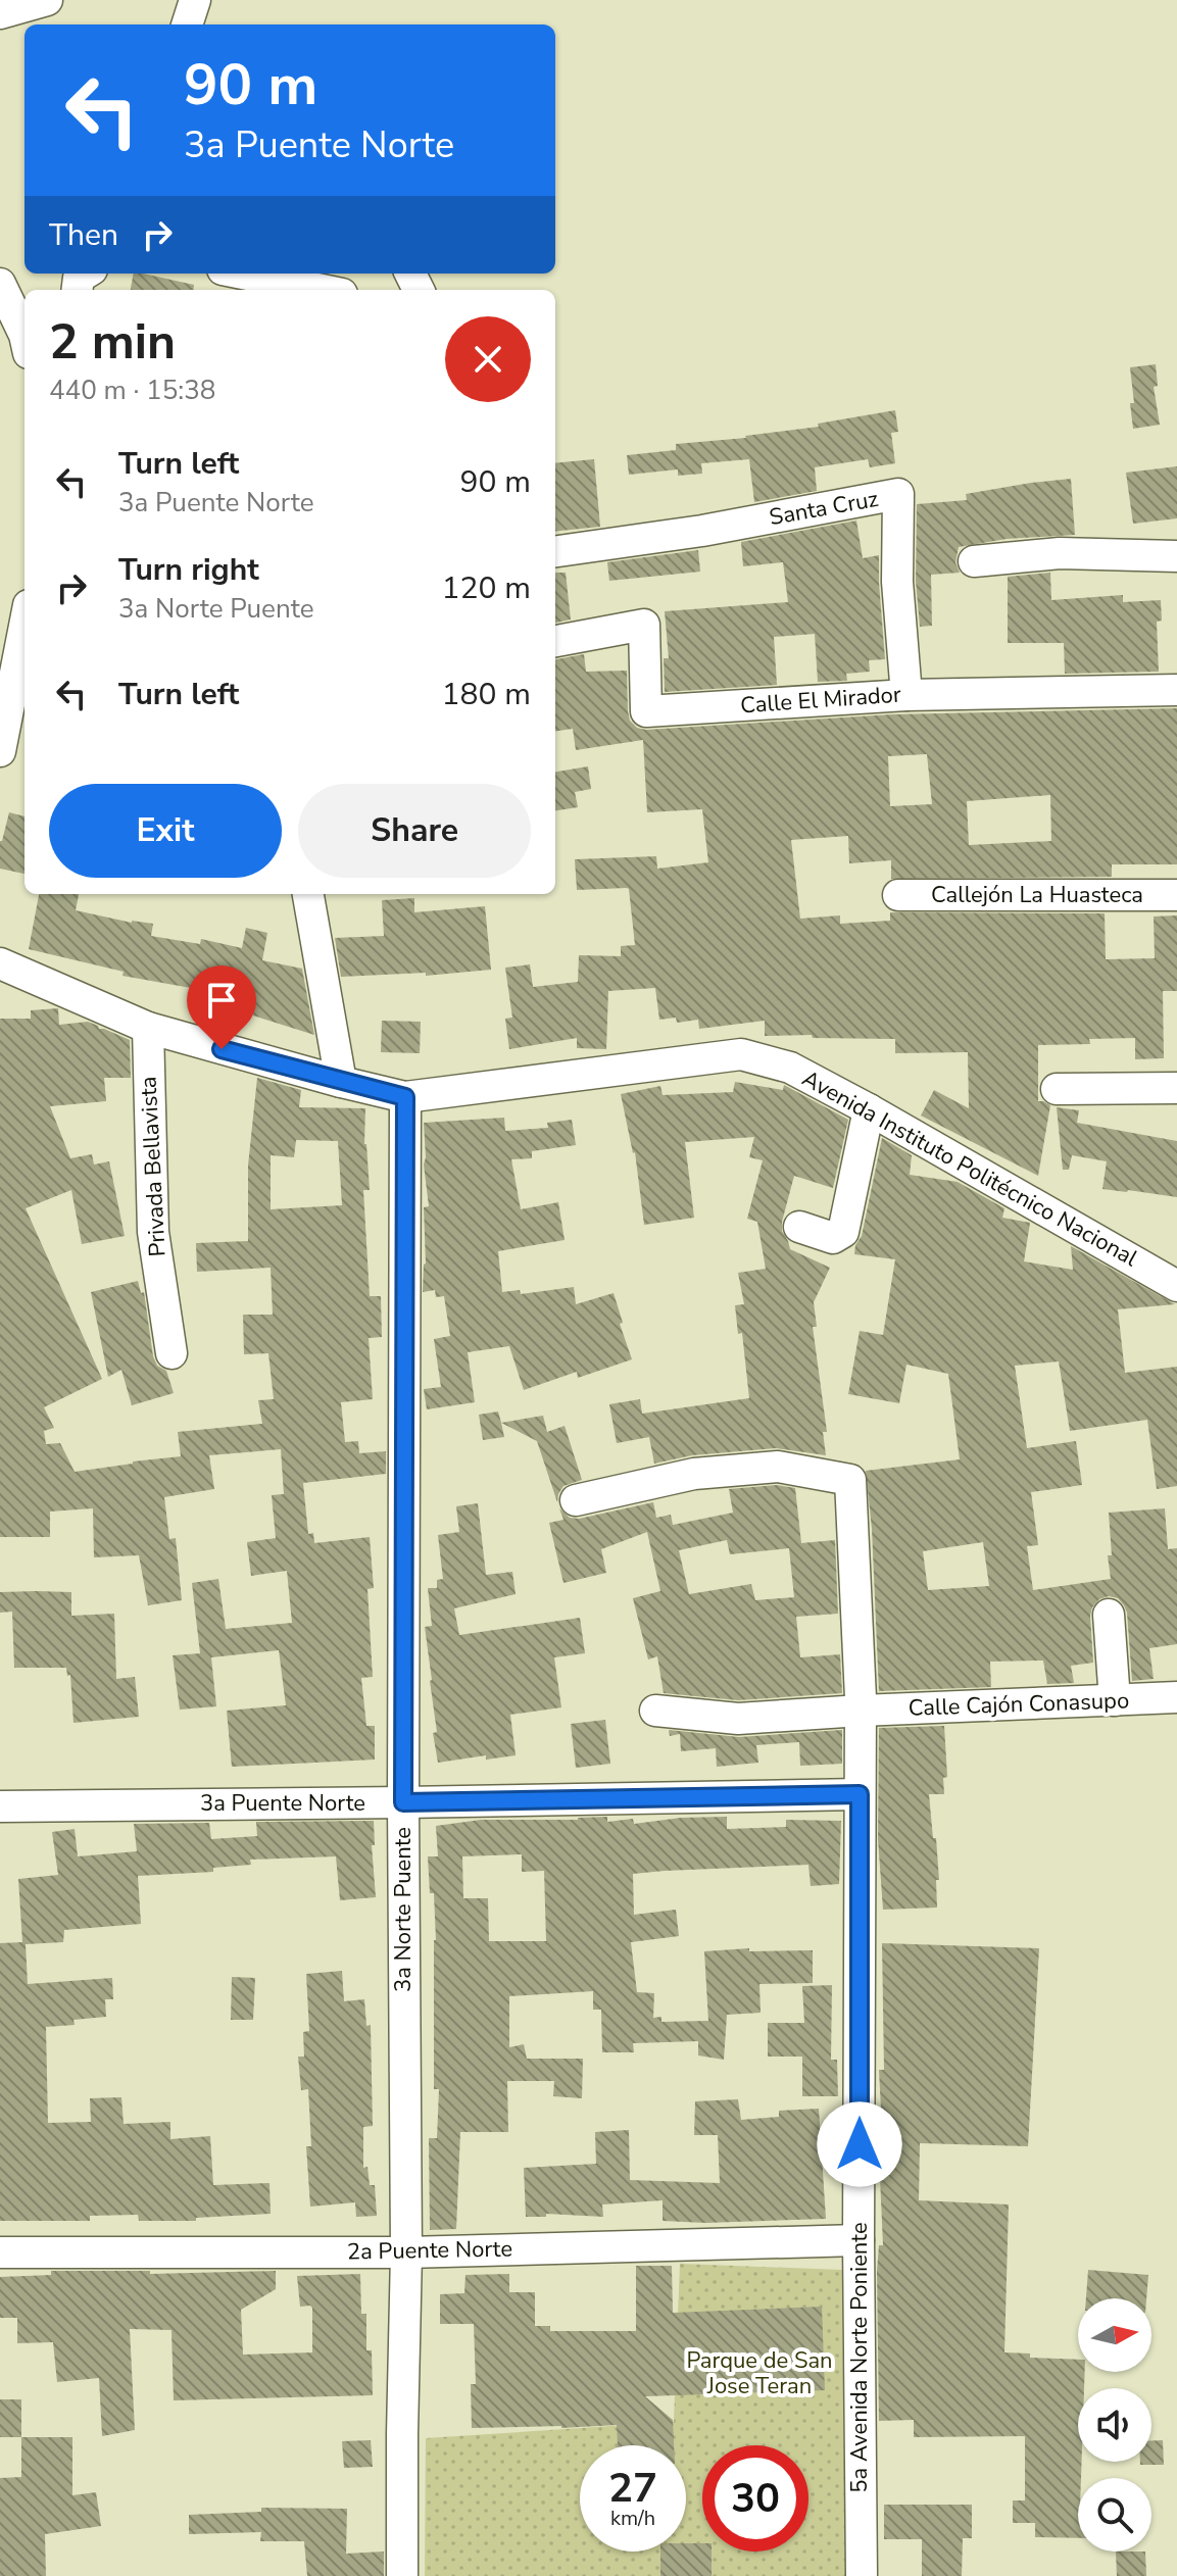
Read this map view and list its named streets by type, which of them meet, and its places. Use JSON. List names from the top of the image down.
{
  "streets": {
    "street": [
      "Santa Cruz",
      "Calle El Mirador",
      "Callejón La Huasteca",
      "Privada Bellavista",
      "Avenida Instituto Politécnico Nacional",
      "Calle Cajón Conasupo",
      "3a Puente Norte",
      "3a Norte Puente",
      "2a Puente Norte",
      "5a Avenida Norte Poniente"
    ]
  },
  "crossings": [
    ["Santa Cruz", "Calle El Mirador"],
    ["Privada Bellavista", "Avenida Instituto Politécnico Nacional"],
    ["Avenida Instituto Politécnico Nacional", "3a Norte Puente"],
    ["Calle Cajón Conasupo", "5a Avenida Norte Poniente"],
    ["3a Puente Norte", "3a Norte Puente"],
    ["3a Puente Norte", "5a Avenida Norte Poniente"],
    ["3a Norte Puente", "2a Puente Norte"],
    ["2a Puente Norte", "5a Avenida Norte Poniente"]
  ],
  "parks": ["Parque de San Jose Teran"],
  "north": "right",
  "page": {
    "turn": ["90 m", "3a Puente Norte"],
    "then": "Then",
    "heading": ["2 min", "440 m · 15:38"],
    "list": [
      {
        "name": "Turn left",
        "note": "3a Puente Norte",
        "value": "90 m"
      },
      {
        "name": "Turn right",
        "note": "3a Norte Puente",
        "value": "120 m"
      },
      {
        "name": "Turn left",
        "value": "180 m"
      }
    ],
    "buttons": ["Exit", "Share"],
    "speed": "27 km/h",
    "limit": "30"
  }
}
